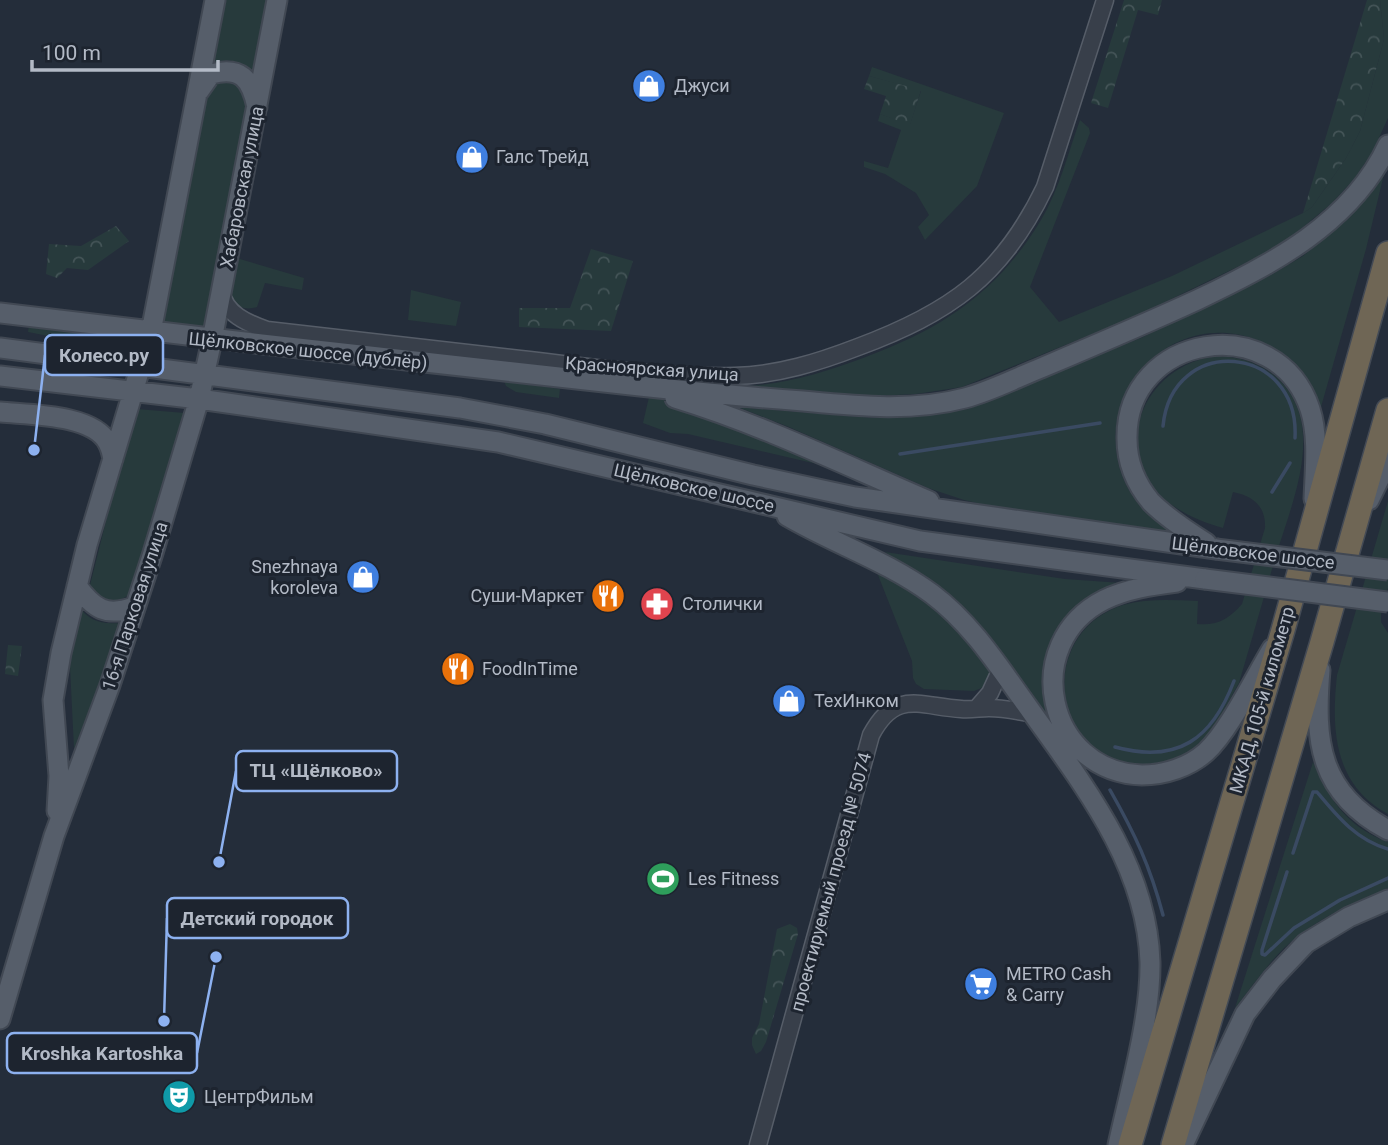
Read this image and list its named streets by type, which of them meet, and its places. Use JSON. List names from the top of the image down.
{
  "streets": {
    "highway": ["МКАД, 105-й километр"],
    "main road": [
      "Хабаровская улица",
      "Щёлковское шоссе (дублёр)",
      "Щёлковское шоссе",
      "16-я Парковая улица"
    ],
    "street": ["Красноярская улица", "проектируемый проезд № 5074"]
  },
  "crossings": [
    ["Хабаровская улица", "Щёлковское шоссе (дублёр)"],
    ["Хабаровская улица", "Красноярская улица"],
    ["Хабаровская улица", "Щёлковское шоссе"],
    ["Хабаровская улица", "16-я Парковая улица"],
    ["Щёлковское шоссе", "16-я Парковая улица"]
  ],
  "places": {
    "shop": [
      "Джуси",
      "Галс Трейд",
      "Snezhnaya koroleva",
      "ТехИнком"
    ],
    "other": [
      "Колесо.ру",
      "ТЦ «Щёлково»",
      "Kroshka Kartoshka",
      "Детский городок"
    ],
    "restaurant": ["Суши-Маркет", "FoodInTime"],
    "pharmacy": ["Столички"],
    "sports": ["Les Fitness"],
    "supermarket": ["METRO Cash & Carry"],
    "theatre": ["ЦентрФильм"]
  },
  "scale_bar": "100 m"
}
